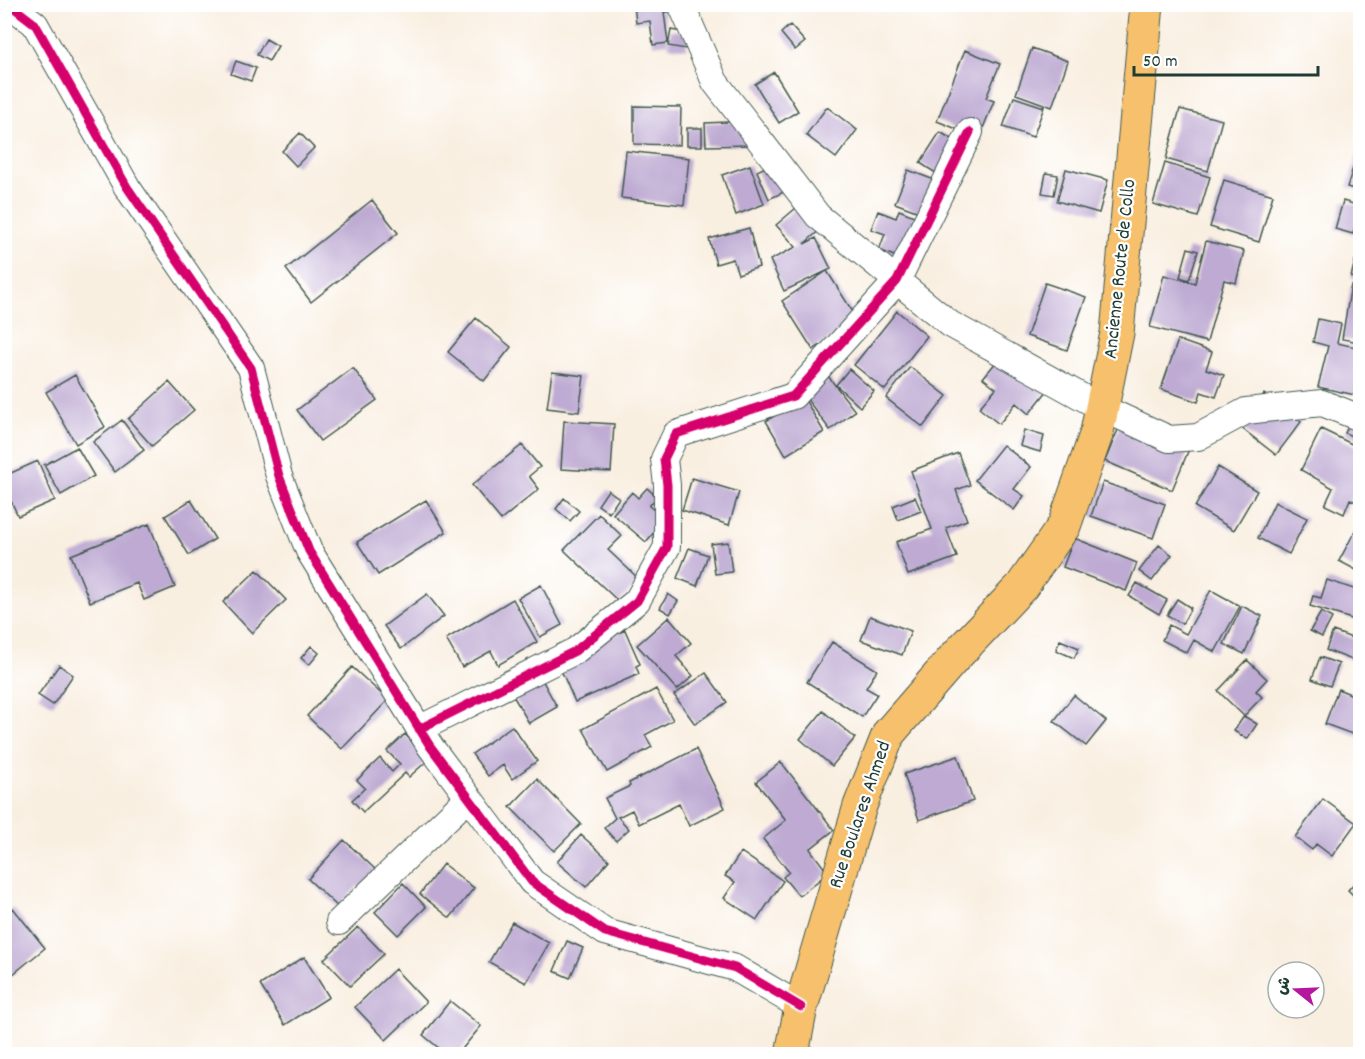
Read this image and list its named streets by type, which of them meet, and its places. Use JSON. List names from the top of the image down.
{
  "streets": {
    "main road": ["Ancienne Route de Collo", "Rue Boulares Ahmed"]
  },
  "crossings": [
    ["Ancienne Route de Collo", "Rue Boulares Ahmed"]
  ],
  "scale_bar": "50 m",
  "north": "left"
}
